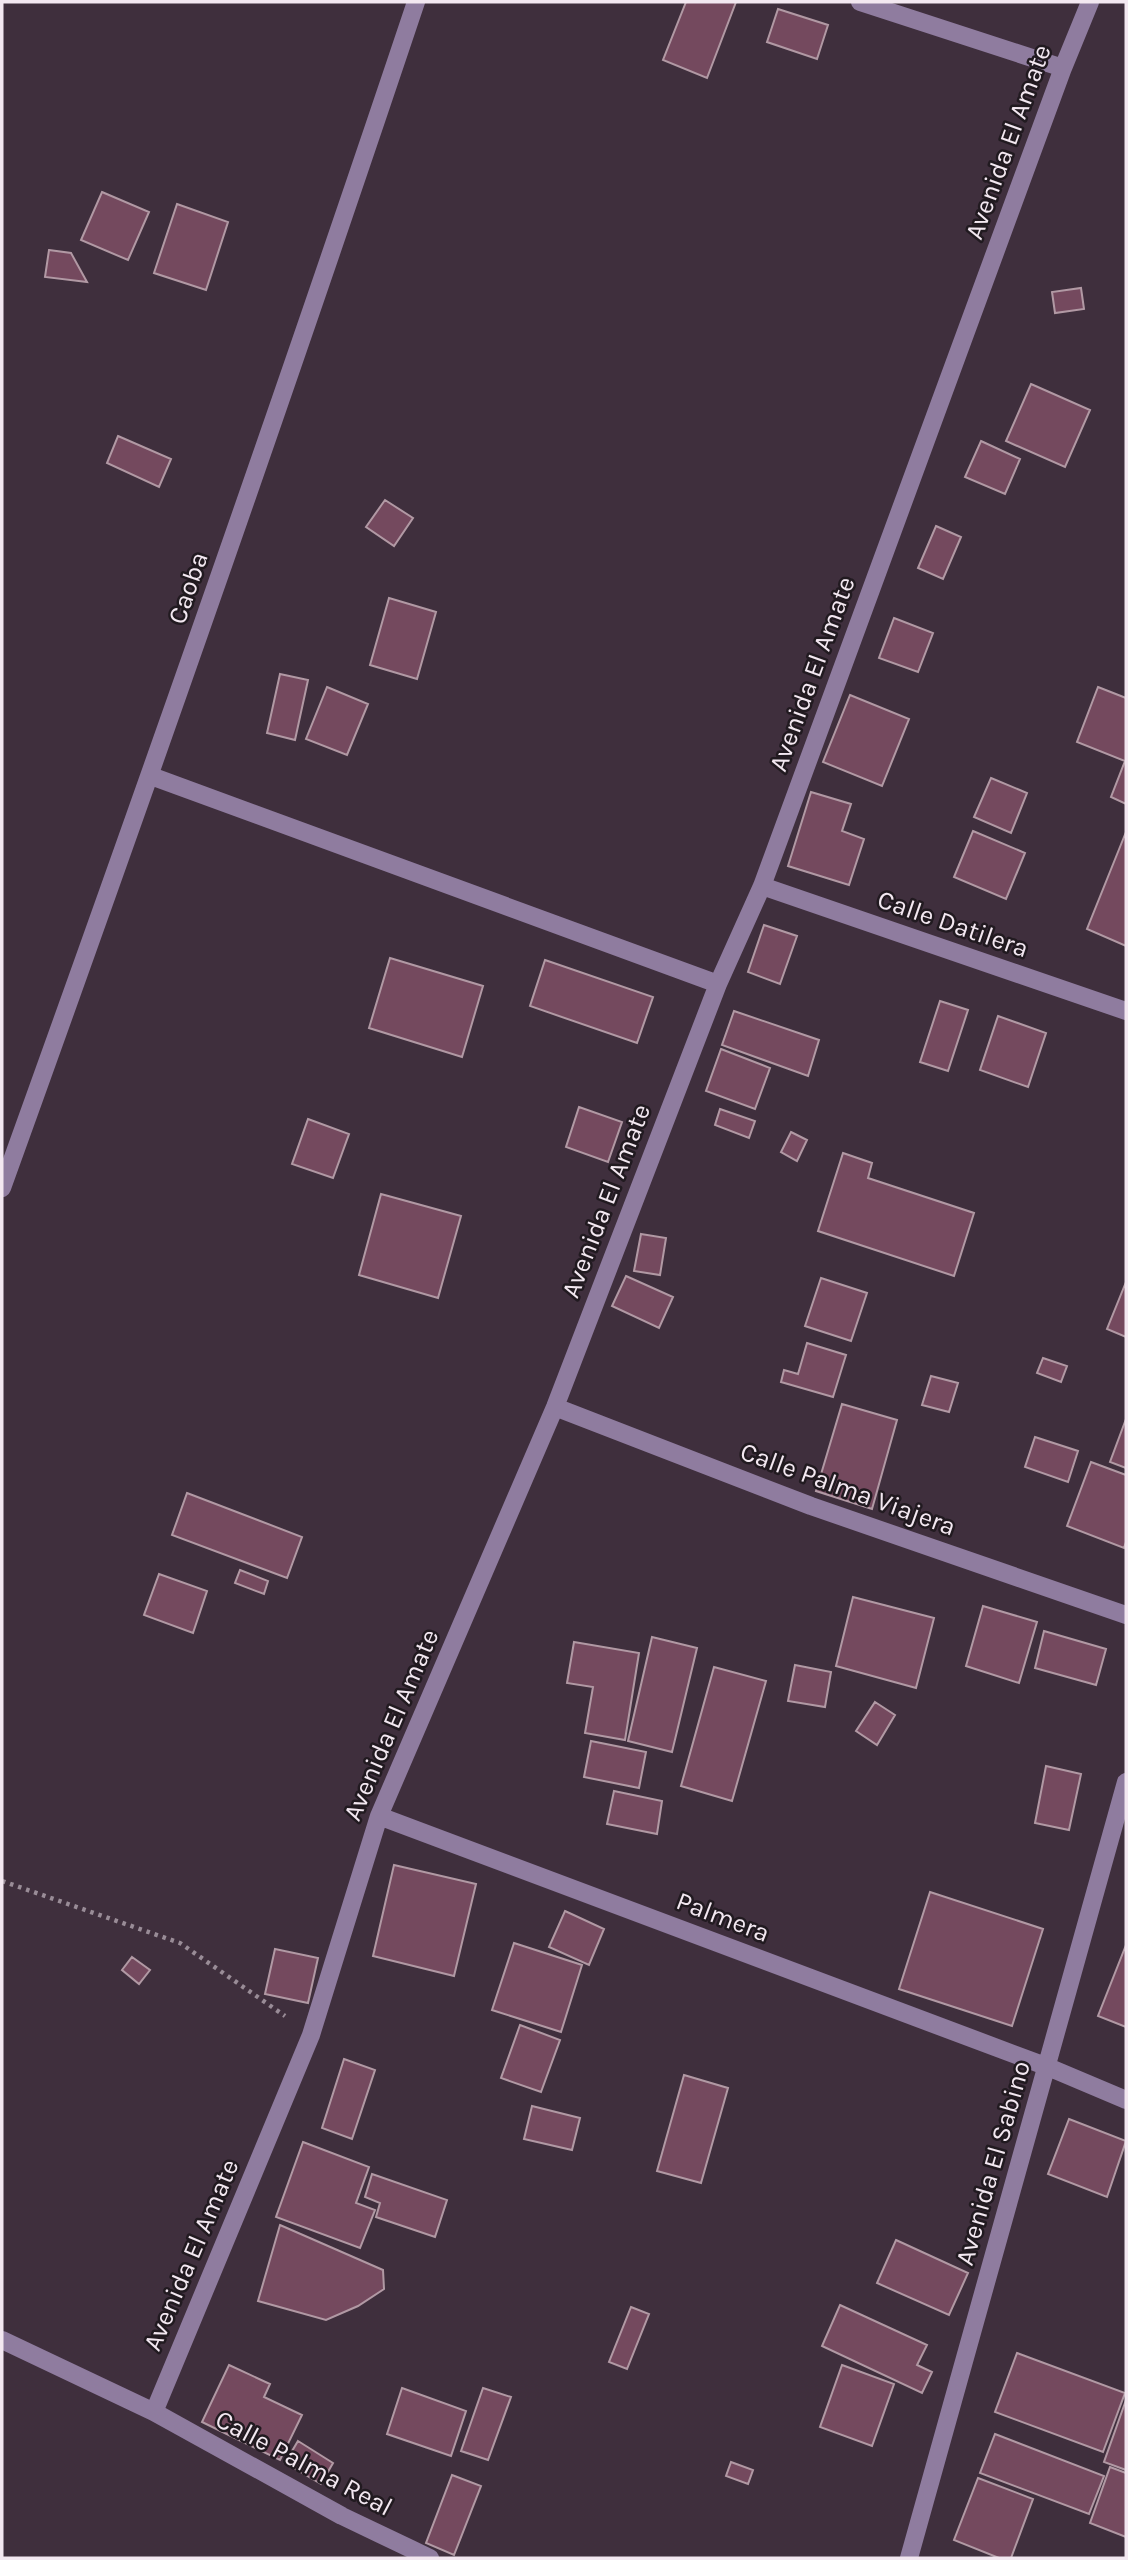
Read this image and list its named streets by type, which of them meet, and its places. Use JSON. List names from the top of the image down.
{
  "streets": {
    "street": [
      "Avenida El Amate",
      "Caoba",
      "Calle Datilera",
      "Calle Palma Viajera",
      "Palmera",
      "Avenida El Sabino",
      "Calle Palma Real"
    ]
  },
  "crossings": [
    ["Avenida El Amate", "Calle Datilera"],
    ["Avenida El Amate", "Calle Palma Viajera"],
    ["Avenida El Amate", "Palmera"],
    ["Avenida El Amate", "Calle Palma Real"],
    ["Palmera", "Avenida El Sabino"]
  ]
}
